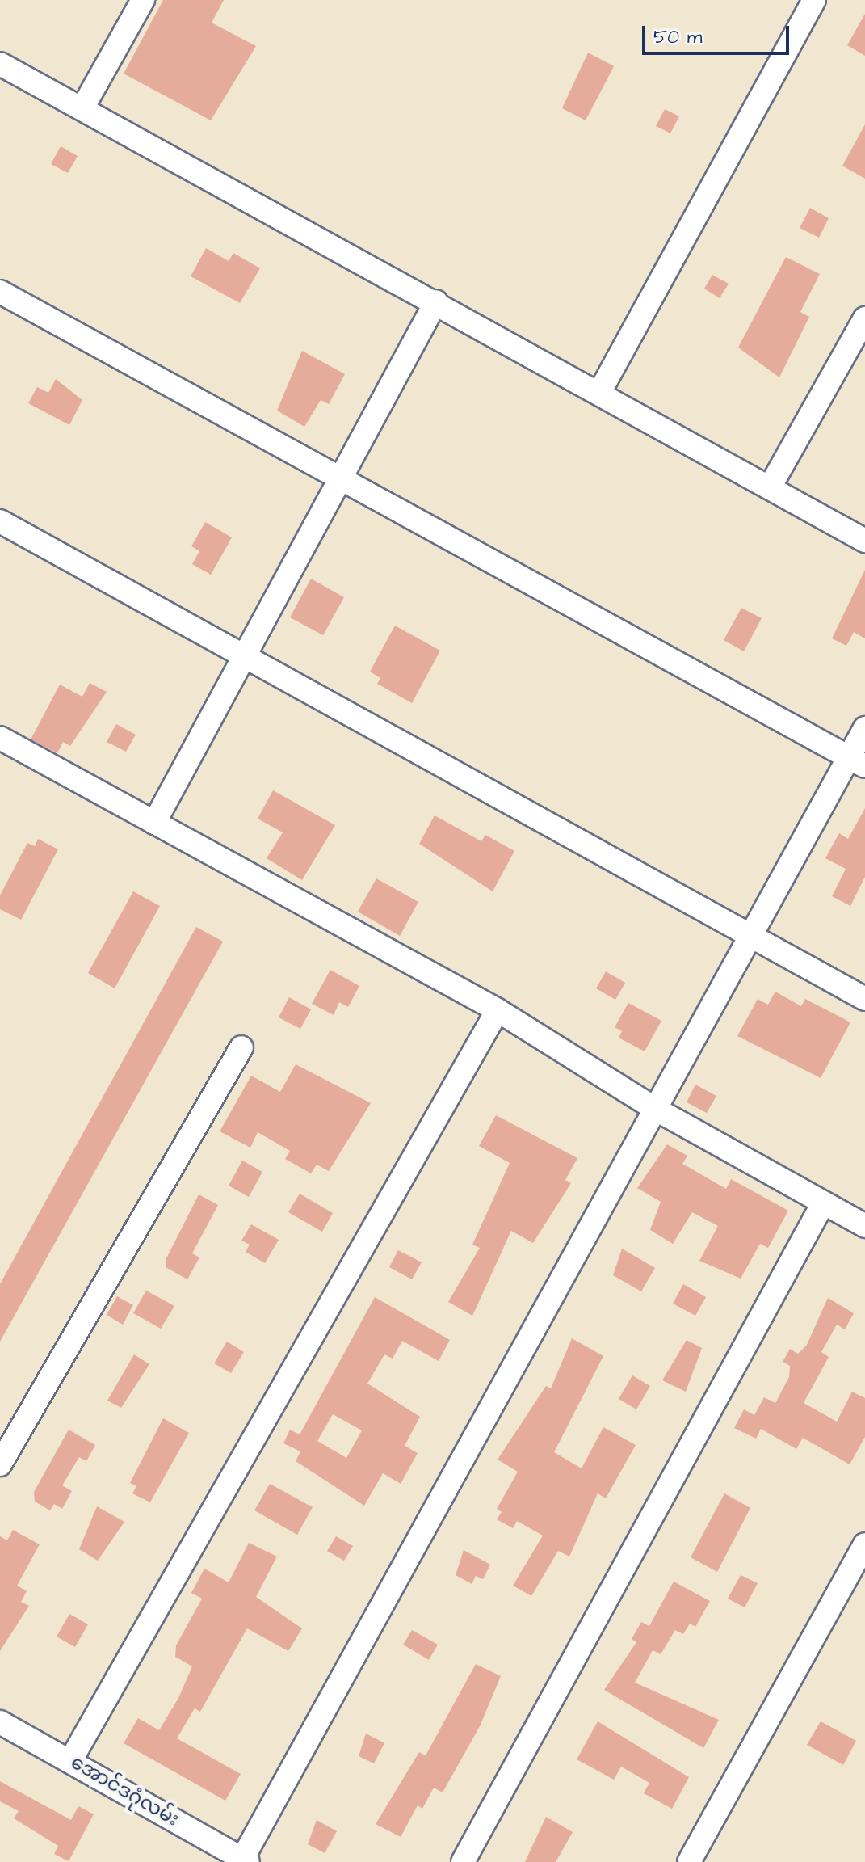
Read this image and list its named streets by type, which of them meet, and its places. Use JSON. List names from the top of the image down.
{
  "streets": {
    "street": ["အောင်ဒဂုံလမ်း"]
  },
  "scale_bar": "50 m"
}
